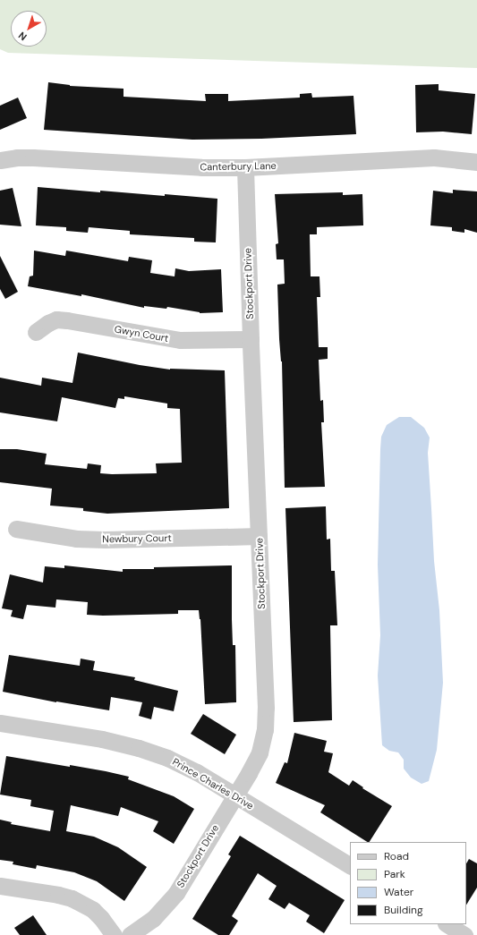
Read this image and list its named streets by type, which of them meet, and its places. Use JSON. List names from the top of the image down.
{
  "streets": {
    "street": [
      "Canterbury Lane",
      "Stockport Drive",
      "Gwyn Court",
      "Newbury Court",
      "Prince Charles Drive"
    ]
  },
  "crossings": [
    ["Canterbury Lane", "Stockport Drive"],
    ["Stockport Drive", "Gwyn Court"],
    ["Stockport Drive", "Newbury Court"],
    ["Stockport Drive", "Prince Charles Drive"]
  ],
  "legend": [
    "Road",
    "Park",
    "Water",
    "Building"
  ],
  "north": "bottom left"
}
